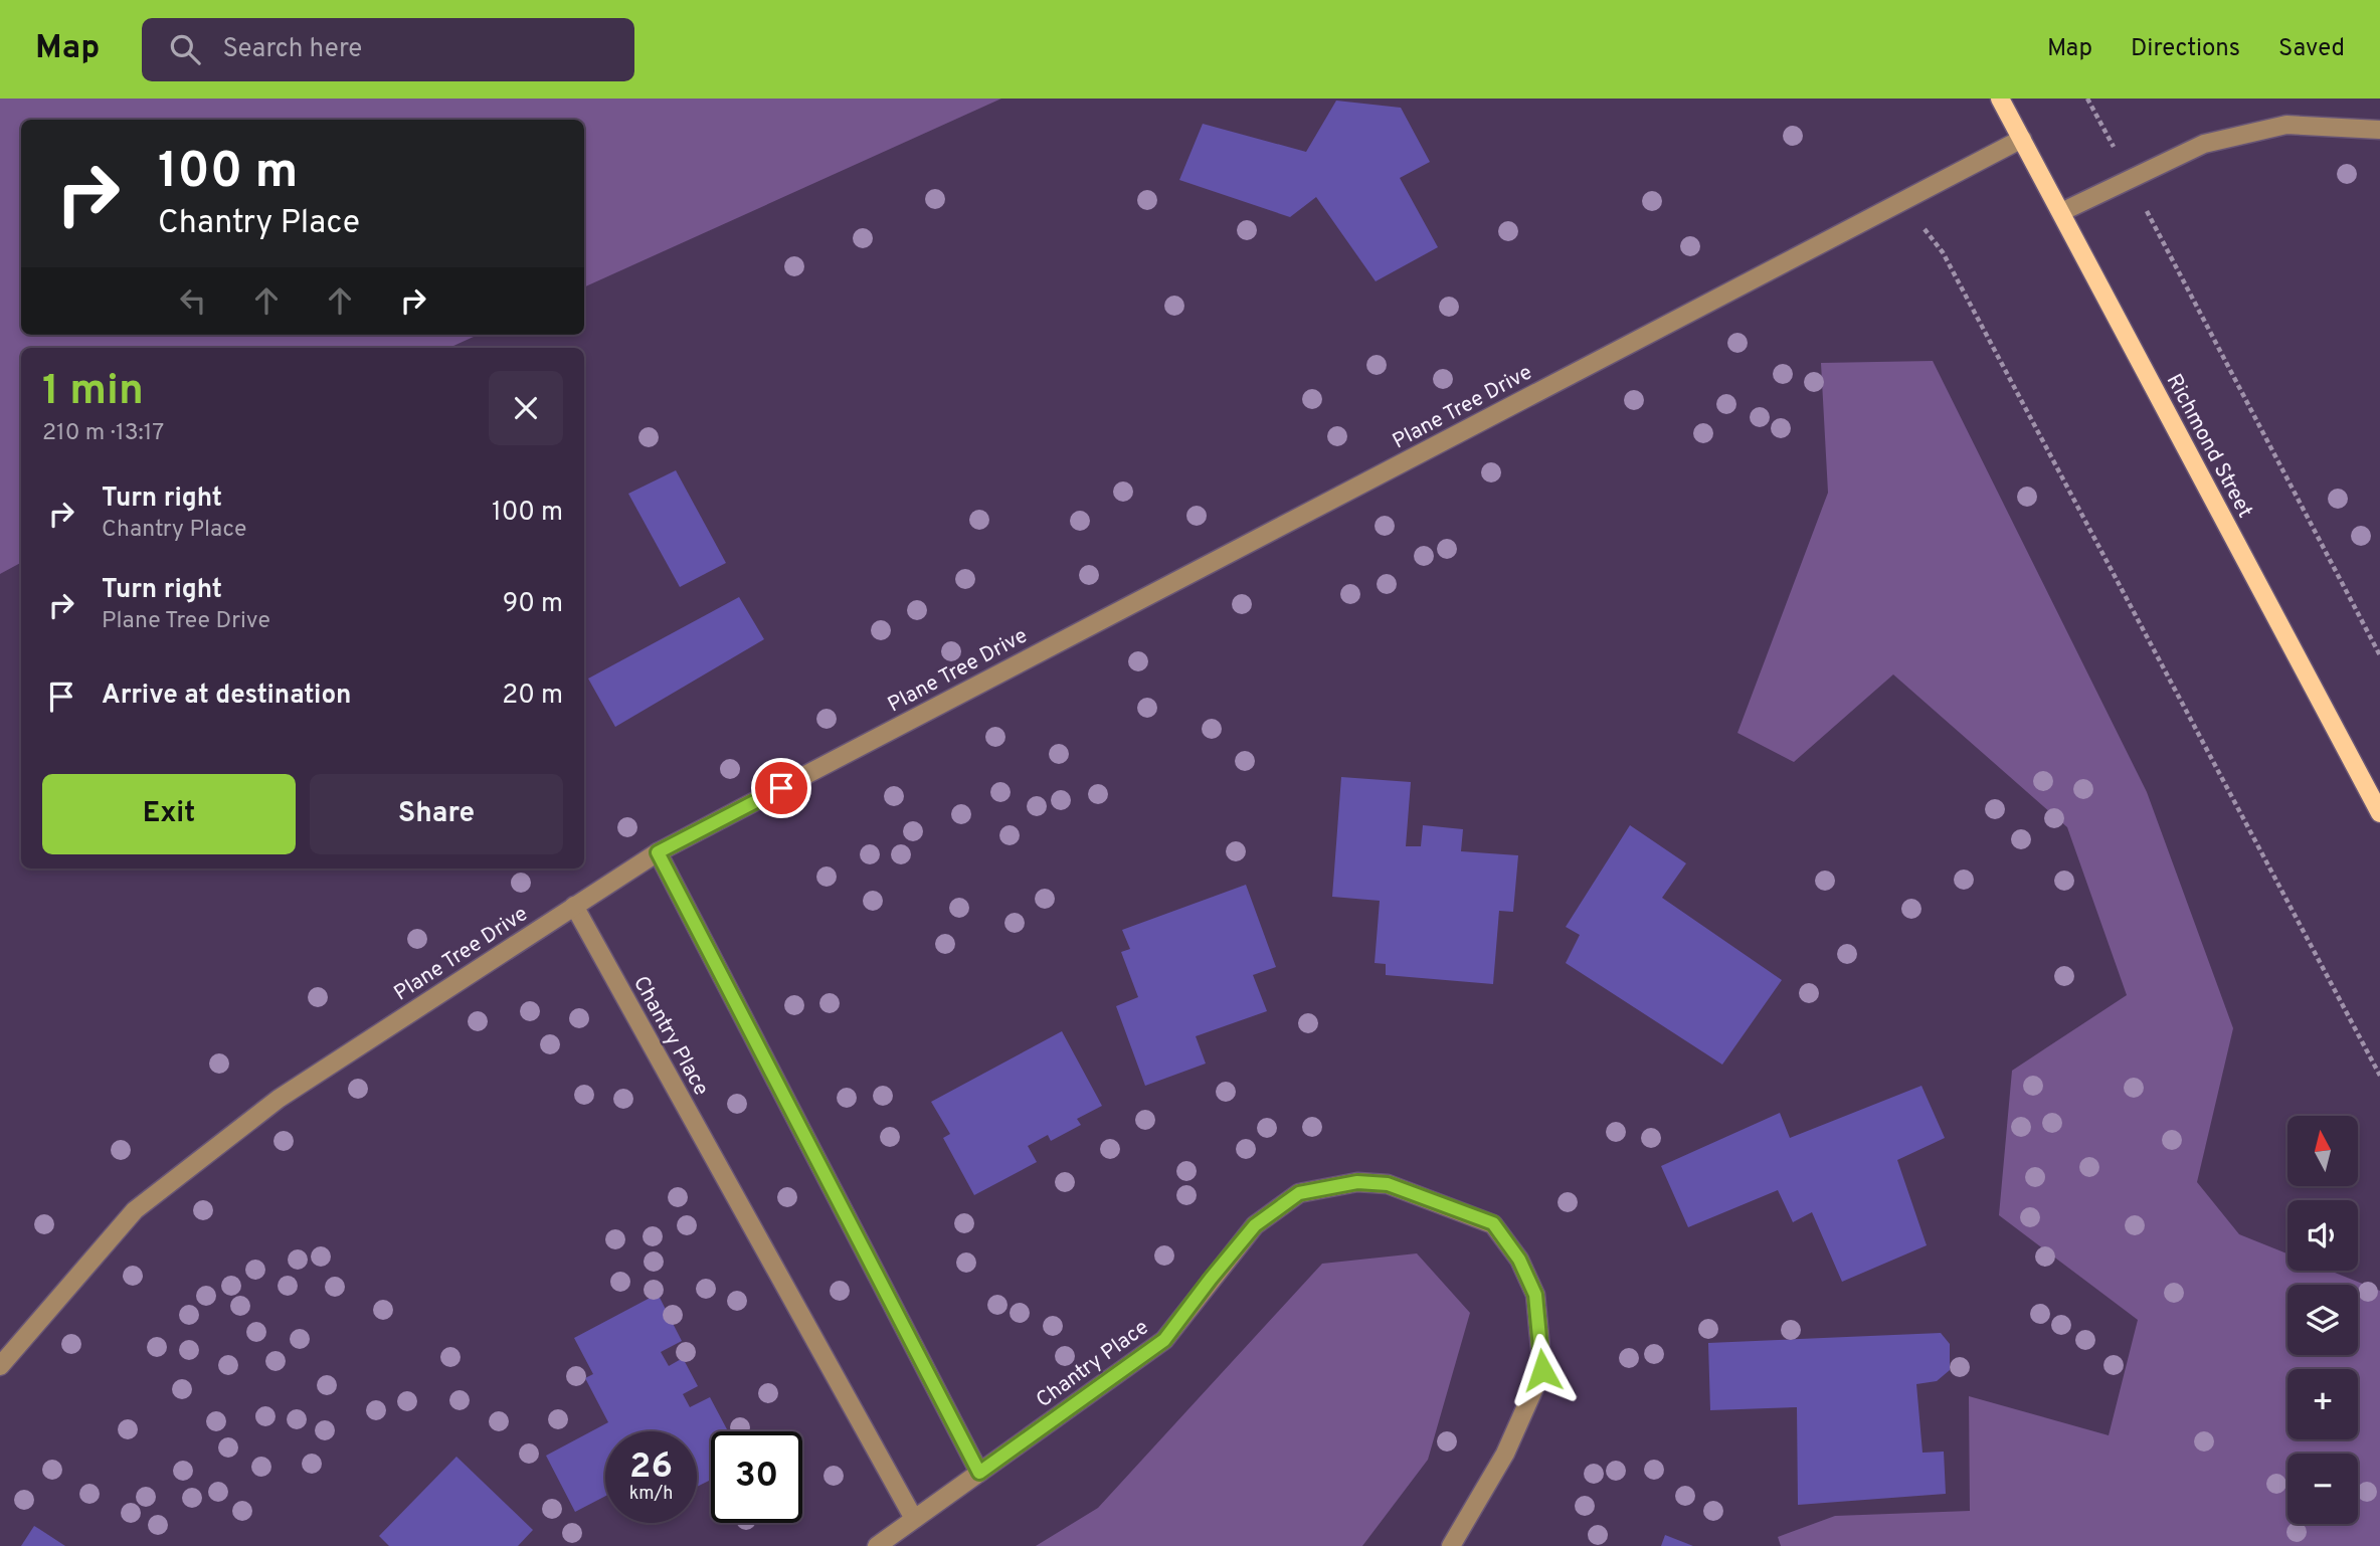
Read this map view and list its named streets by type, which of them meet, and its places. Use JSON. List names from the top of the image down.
{
  "streets": {
    "main road": ["Richmond Street"],
    "street": ["Plane Tree Drive", "Chantry Place"]
  },
  "crossings": [
    ["Plane Tree Drive", "Richmond Street"],
    ["Plane Tree Drive", "Chantry Place"]
  ],
  "north": "top",
  "page": {
    "header": "Map",
    "search": "Search here",
    "nav": ["Map", "Directions", "Saved"],
    "turn": ["100 m", "Chantry Place"],
    "heading": ["1 min", "210 m · 13:17"],
    "list": [
      {
        "name": "Turn right",
        "note": "Chantry Place",
        "value": "100 m"
      },
      {
        "name": "Turn right",
        "note": "Plane Tree Drive",
        "value": "90 m"
      },
      {
        "name": "Arrive at destination",
        "value": "20 m"
      }
    ],
    "buttons": ["Exit", "Share"],
    "map_buttons": ["+", "−"],
    "speed": "26 km/h",
    "limit": "30"
  }
}
